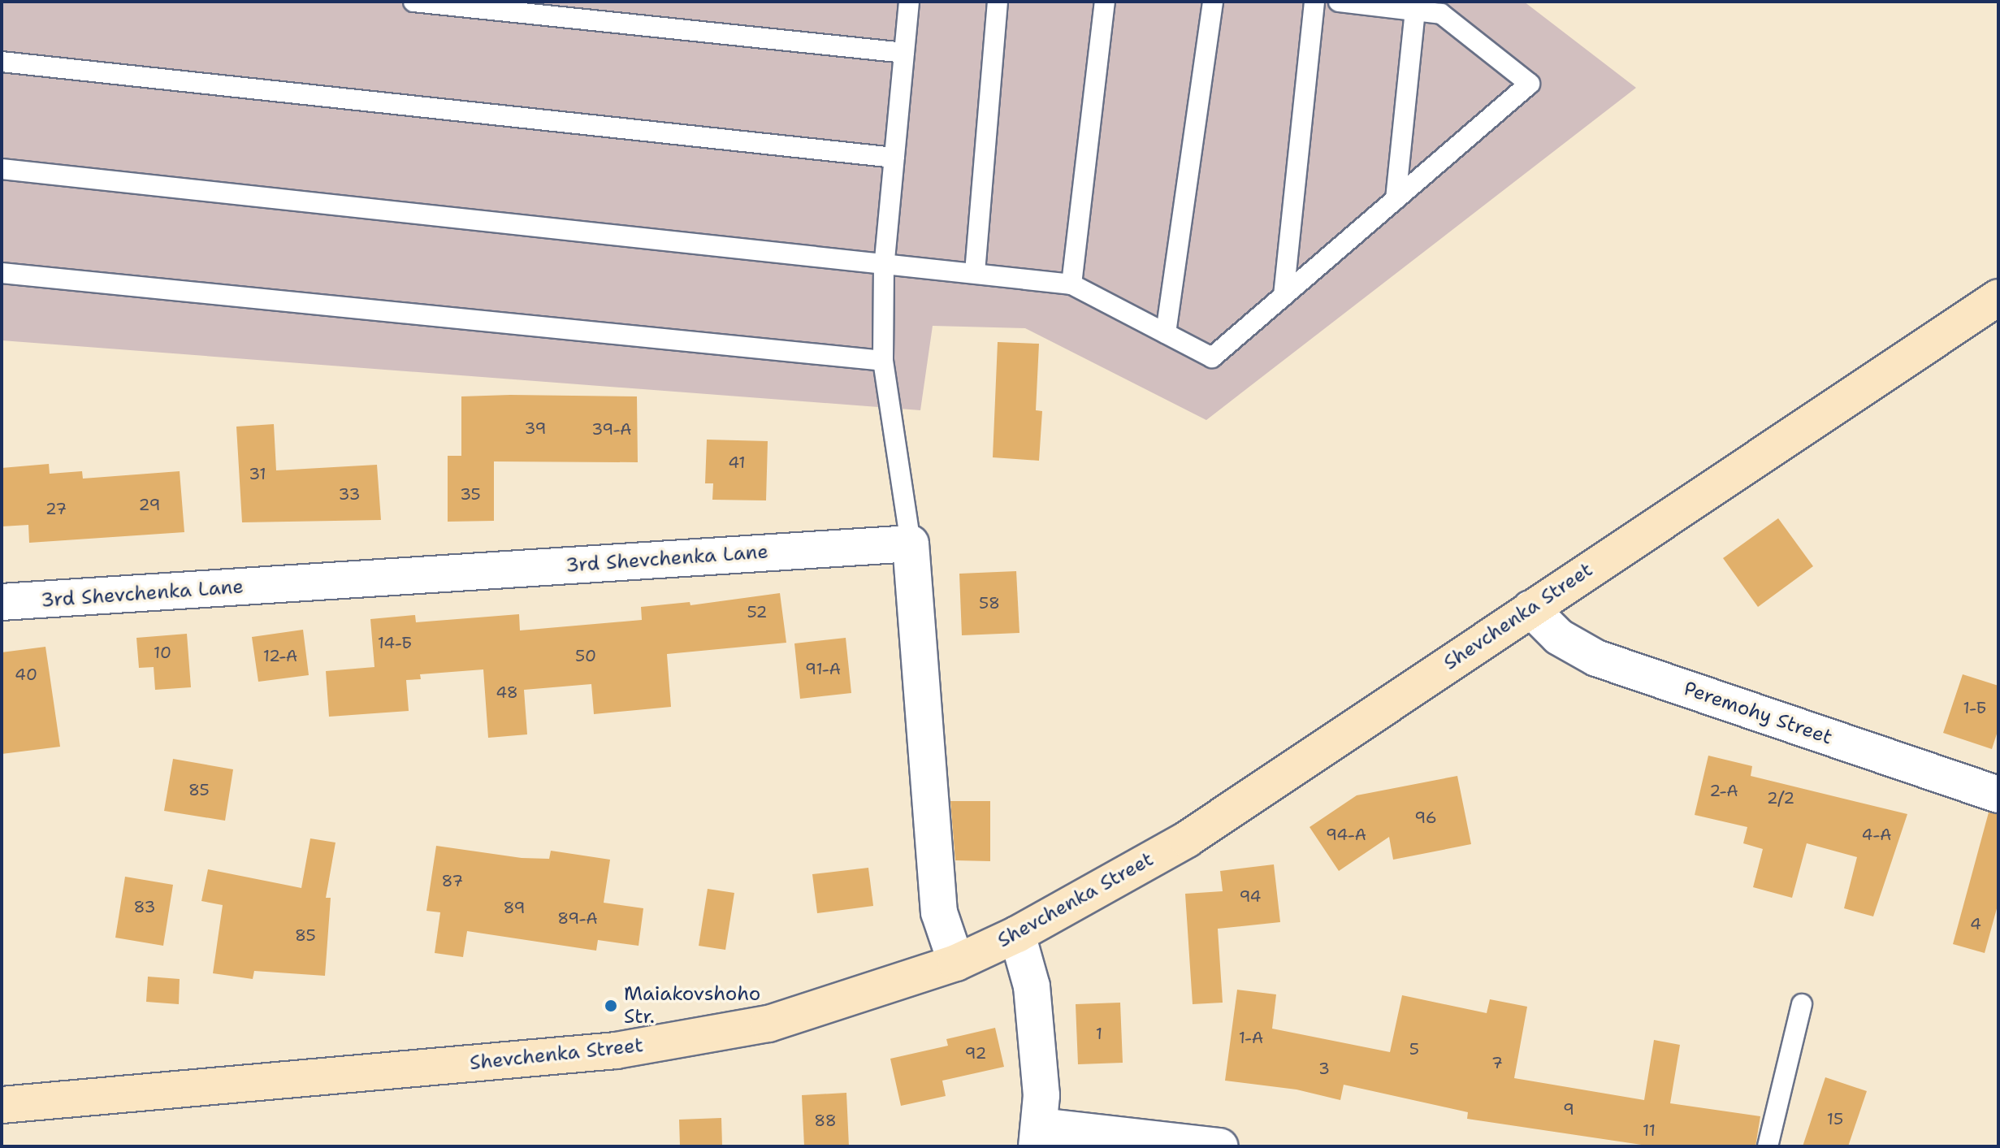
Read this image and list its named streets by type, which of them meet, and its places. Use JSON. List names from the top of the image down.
{
  "streets": {
    "main road": ["Shevchenka Street"],
    "street": ["3rd Shevchenka Lane", "Peremohy Street"]
  },
  "crossings": [
    ["Shevchenka Street", "Peremohy Street"]
  ],
  "places": ["Maiakovshoho Str."],
  "house_numbers": [
    "39",
    "39-А",
    "41",
    "31",
    "33",
    "35",
    "29",
    "27",
    "58",
    "52",
    "14-Б",
    "10",
    "12-А",
    "50",
    "91-А",
    "40",
    "48",
    "1-Б",
    "85",
    "2-А",
    "2/2",
    "96",
    "94-А",
    "4-А",
    "87",
    "94",
    "83",
    "89",
    "89-А",
    "4",
    "85",
    "1",
    "1-А",
    "5",
    "92",
    "7",
    "3",
    "9",
    "15",
    "88",
    "11"
  ]
}
